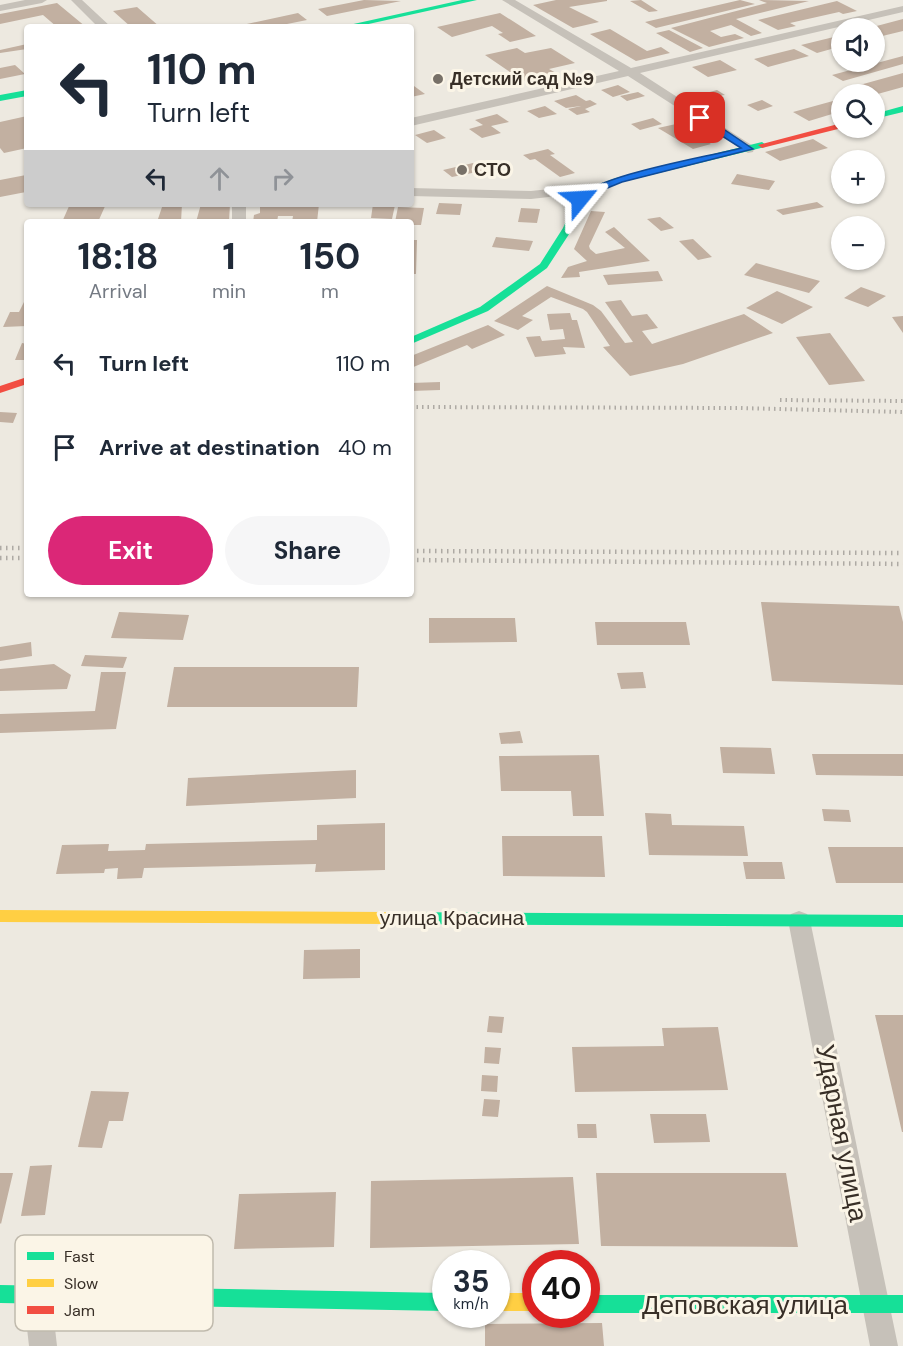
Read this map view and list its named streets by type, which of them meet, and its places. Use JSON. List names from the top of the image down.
{
  "streets": {
    "street": ["улица Красина", "Ударная улица", "Деповская улица"]
  },
  "crossings": [
    ["улица Красина", "Ударная улица"],
    ["Ударная улица", "Деповская улица"]
  ],
  "places": ["Детский сад №9", "СТО"],
  "legend": ["Fast", "Slow", "Jam"],
  "page": {
    "map_buttons": ["+", "−"],
    "turn": ["110 m", "Turn left"],
    "eta": [
      "18:18",
      "Arrival",
      "1",
      "min",
      "150",
      "m"
    ],
    "list": [
      {
        "name": "Turn left",
        "value": "110 m"
      },
      {
        "name": "Arrive at destination",
        "value": "40 m"
      }
    ],
    "buttons": ["Exit", "Share"],
    "speed": "35 km/h",
    "limit": "40"
  }
}
